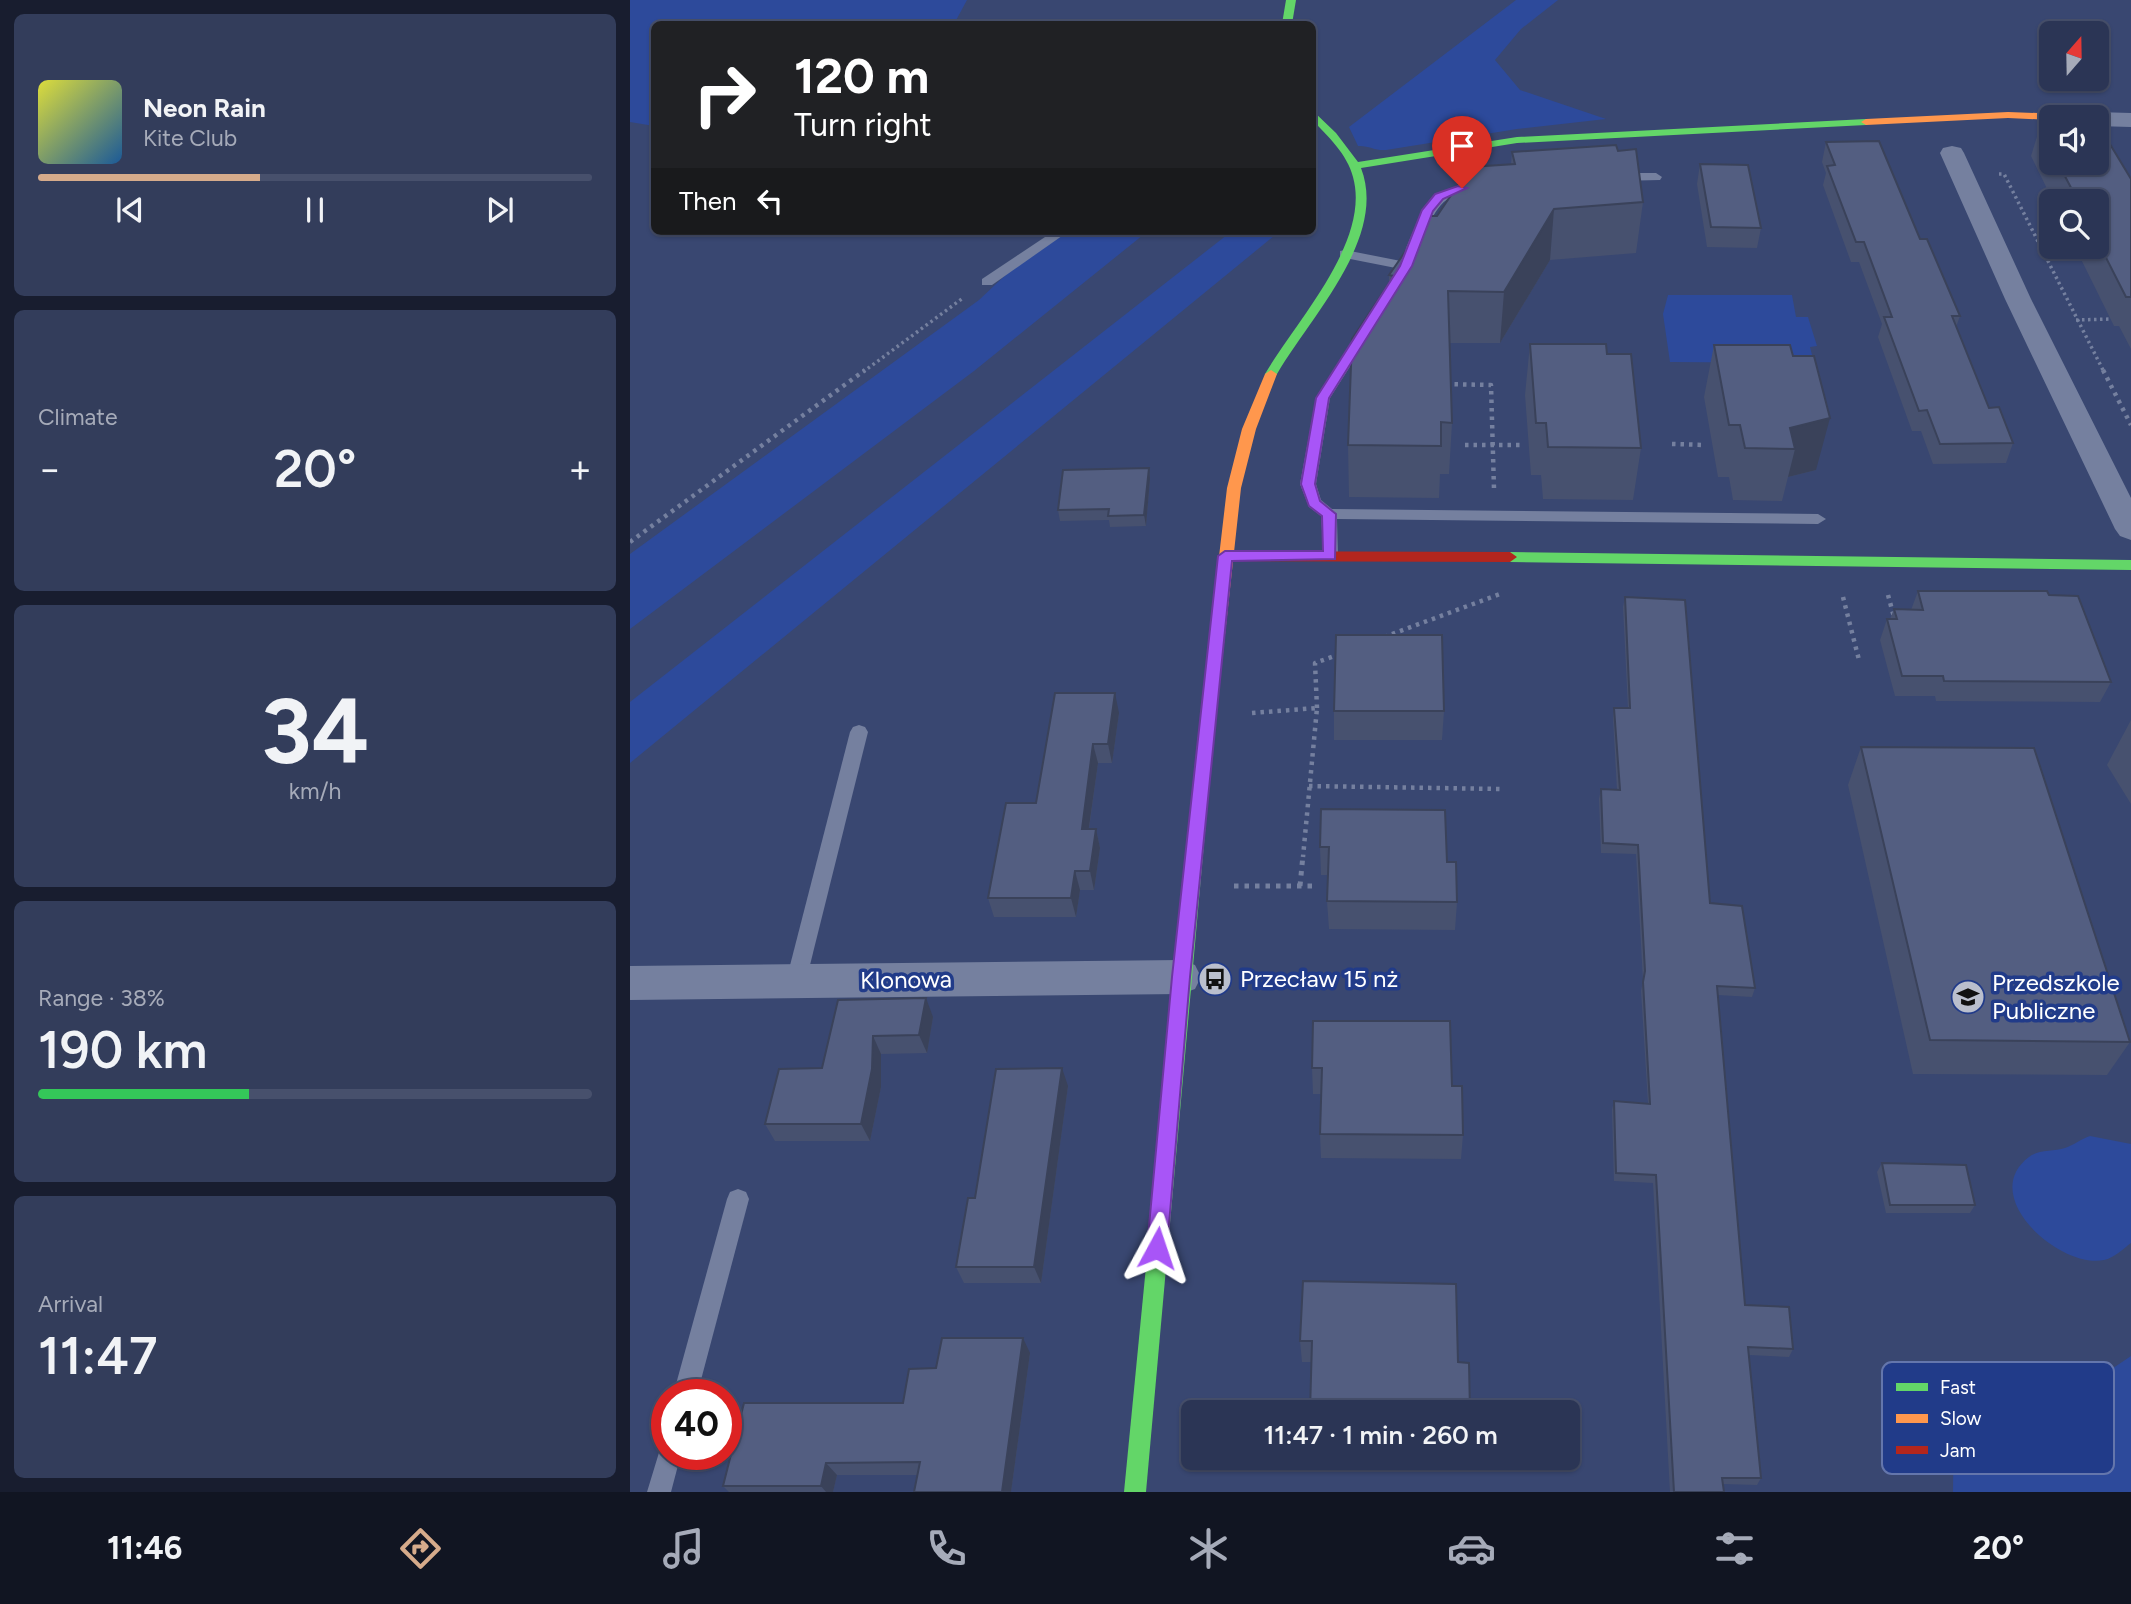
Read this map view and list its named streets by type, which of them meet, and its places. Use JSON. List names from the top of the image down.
{
  "streets": {
    "street": ["Klonowa"]
  },
  "places": {
    "bus stop": ["Przecław 15 nż"],
    "school or university": ["Przedszkole Publiczne"]
  },
  "legend": ["Fast", "Slow", "Jam"],
  "north": "top",
  "page": {
    "turn": ["120 m", "Turn right"],
    "song": ["Neon Rain", "Kite Club"],
    "then": "Then",
    "tile": [
      "Climate",
      ["34", "km/h"],
      ["Range · 38%", "190 km"],
      ["Arrival", "11:47"]
    ],
    "heat": ["−", "20°", "+"],
    "limit": "40",
    "trip": "11:47 · 1 min · 260 m",
    "tabs": ["11:46", "20°"]
  }
}
